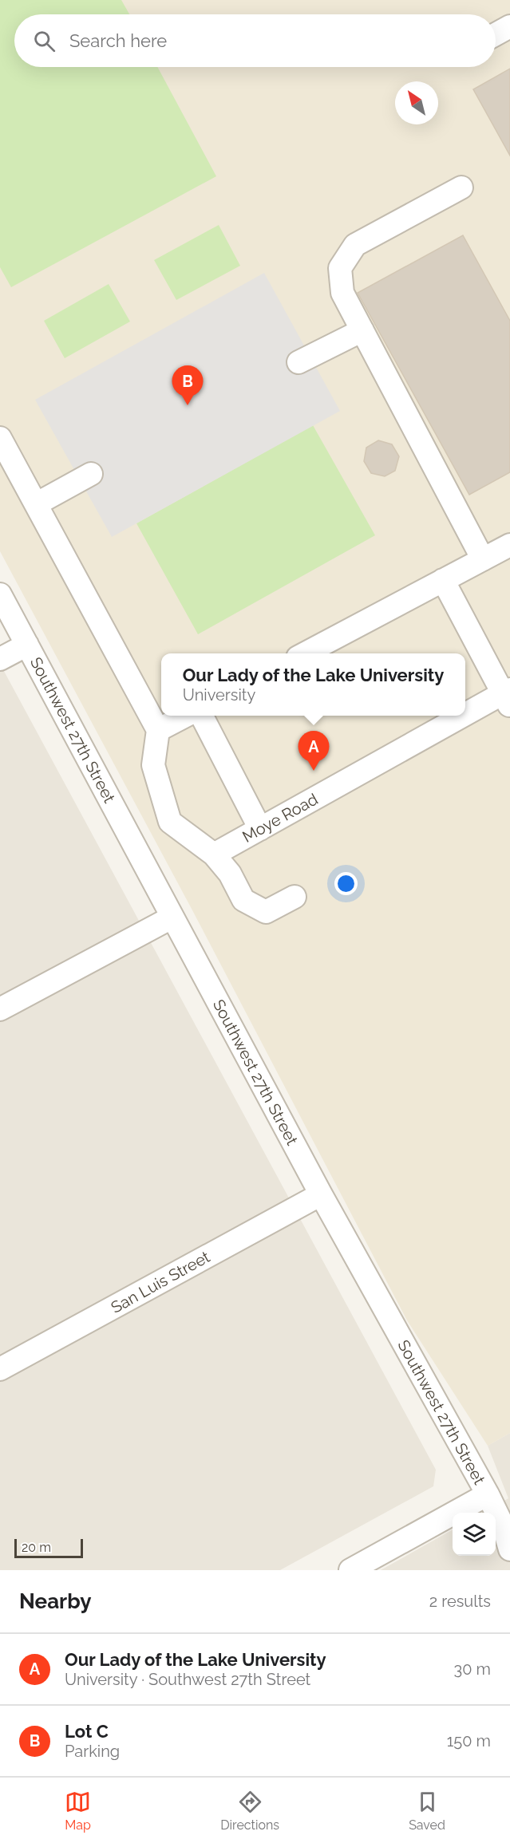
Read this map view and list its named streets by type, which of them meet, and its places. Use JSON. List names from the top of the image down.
{
  "streets": {
    "street": ["Southwest 27th Street", "Moye Road", "San Luis Street"]
  },
  "crossings": [
    ["Southwest 27th Street", "San Luis Street"]
  ],
  "scale_bar": "20 m",
  "north": "top left",
  "page": {
    "search": "Search here",
    "pins": ["B", "A"],
    "popup": ["Our Lady of the Lake University", "University"],
    "scale": "20 m",
    "heading": ["Nearby", "2 results"],
    "list": [
      {
        "mark": "A",
        "name": "Our Lady of the Lake University",
        "note": "University · Southwest 27th Street",
        "value": "30 m"
      },
      {
        "mark": "B",
        "name": "Lot C",
        "note": "Parking",
        "value": "150 m"
      }
    ],
    "nav": ["Map", "Directions", "Saved"]
  }
}
